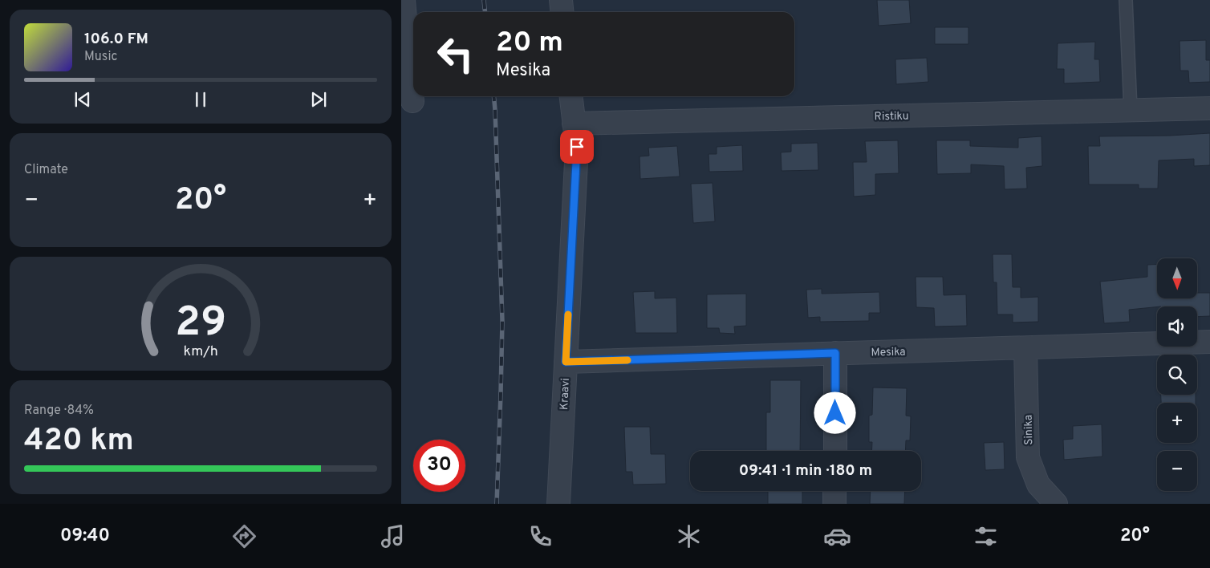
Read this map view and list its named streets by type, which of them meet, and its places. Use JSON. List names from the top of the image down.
{
  "streets": {
    "street": [
      "Ristiku",
      "Mesika",
      "Kraavi",
      "Sinika"
    ]
  },
  "crossings": [
    ["Ristiku", "Kraavi"],
    ["Mesika", "Kraavi"],
    ["Mesika", "Sinika"]
  ],
  "north": "bottom",
  "page": {
    "turn": ["20 m", "Mesika"],
    "song": ["106.0 FM", "Music"],
    "tile": [
      "Climate",
      ["Range · 84%", "420 km"]
    ],
    "heat": ["−", "20°", "+"],
    "map_buttons": ["+", "−"],
    "limit": "30",
    "trip": "09:41 · 1 min · 180 m",
    "tabs": ["09:40", "20°"],
    "gauge": ["29", "km/h"]
  }
}
